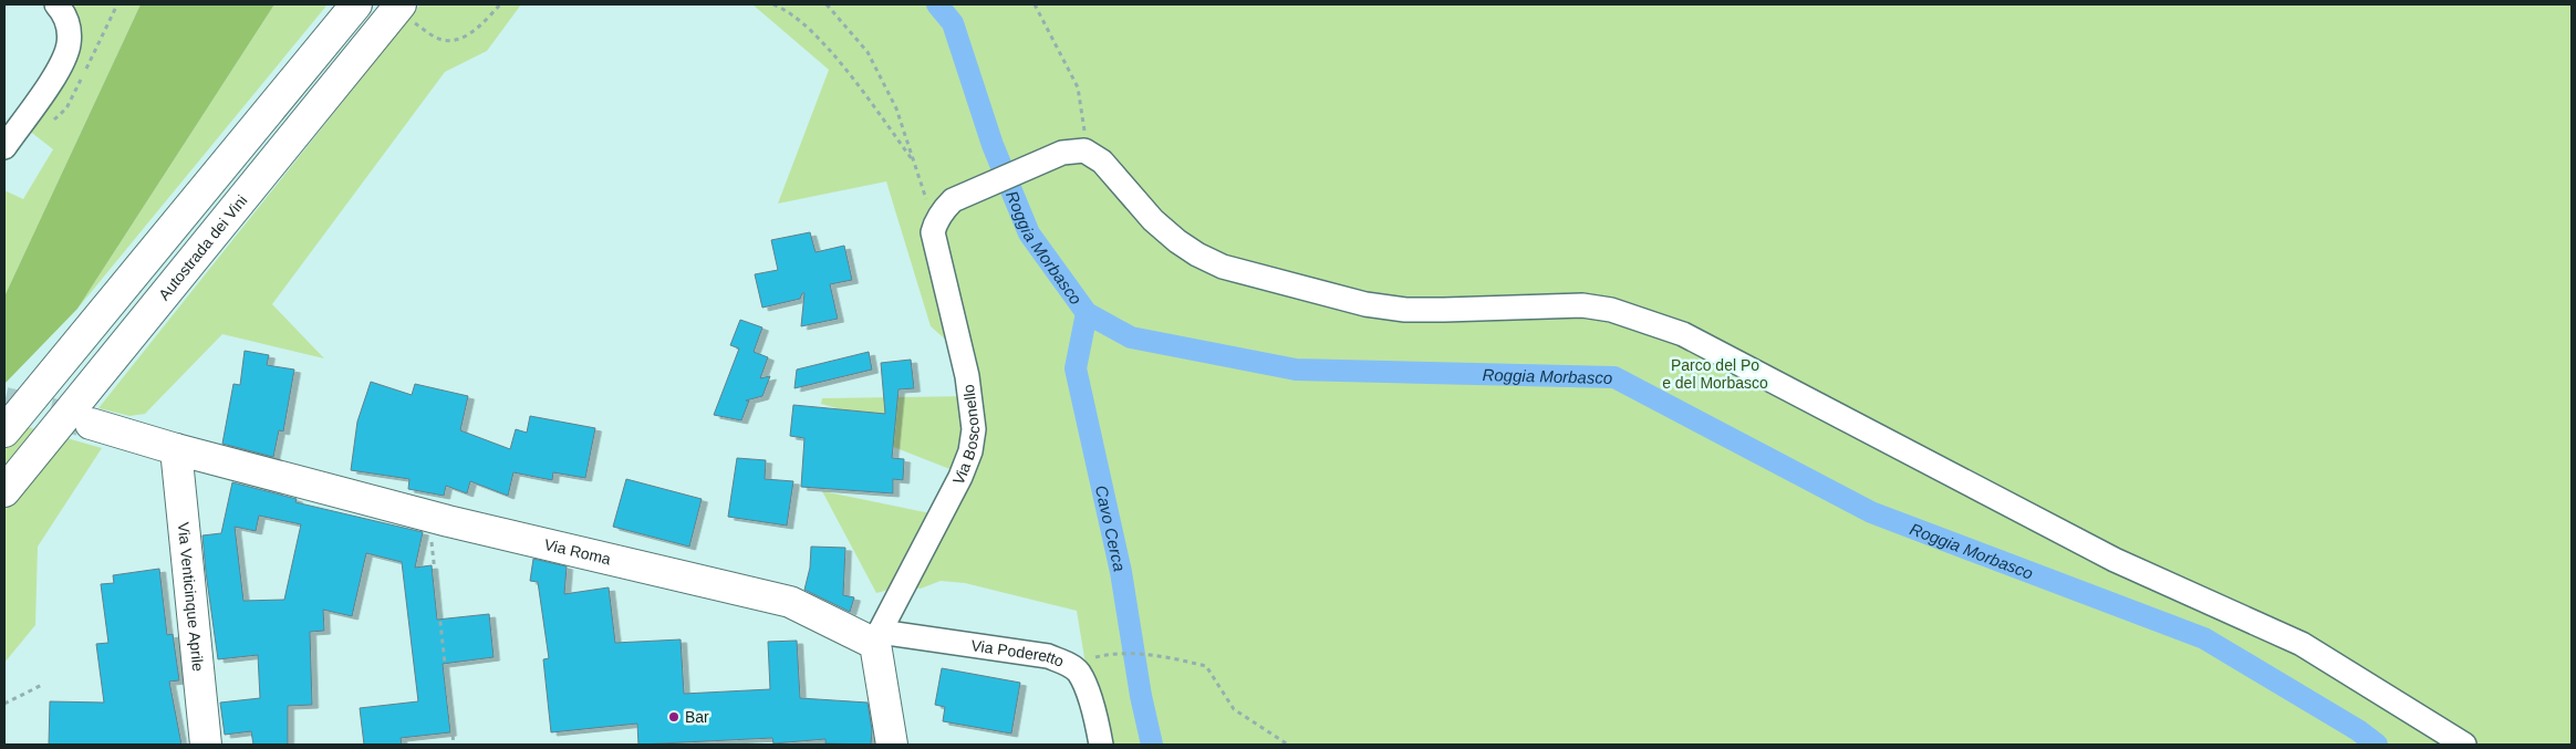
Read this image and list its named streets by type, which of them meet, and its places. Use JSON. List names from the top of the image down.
{
  "streets": {
    "main road": ["Autostrada dei Vini", "Via Roma", "Via Venticinque Aprile"],
    "street": ["Via Bosconello", "Via Poderetto"]
  },
  "crossings": [
    ["Via Bosconello", "Via Roma"],
    ["Via Bosconello", "Via Poderetto"],
    ["Via Roma", "Via Venticinque Aprile"],
    ["Via Roma", "Via Poderetto"]
  ],
  "water": ["Roggia Morbasco", "Cavo Cerca"],
  "parks": ["Parco del Po e del Morbasco"],
  "places": ["Bar"]
}
